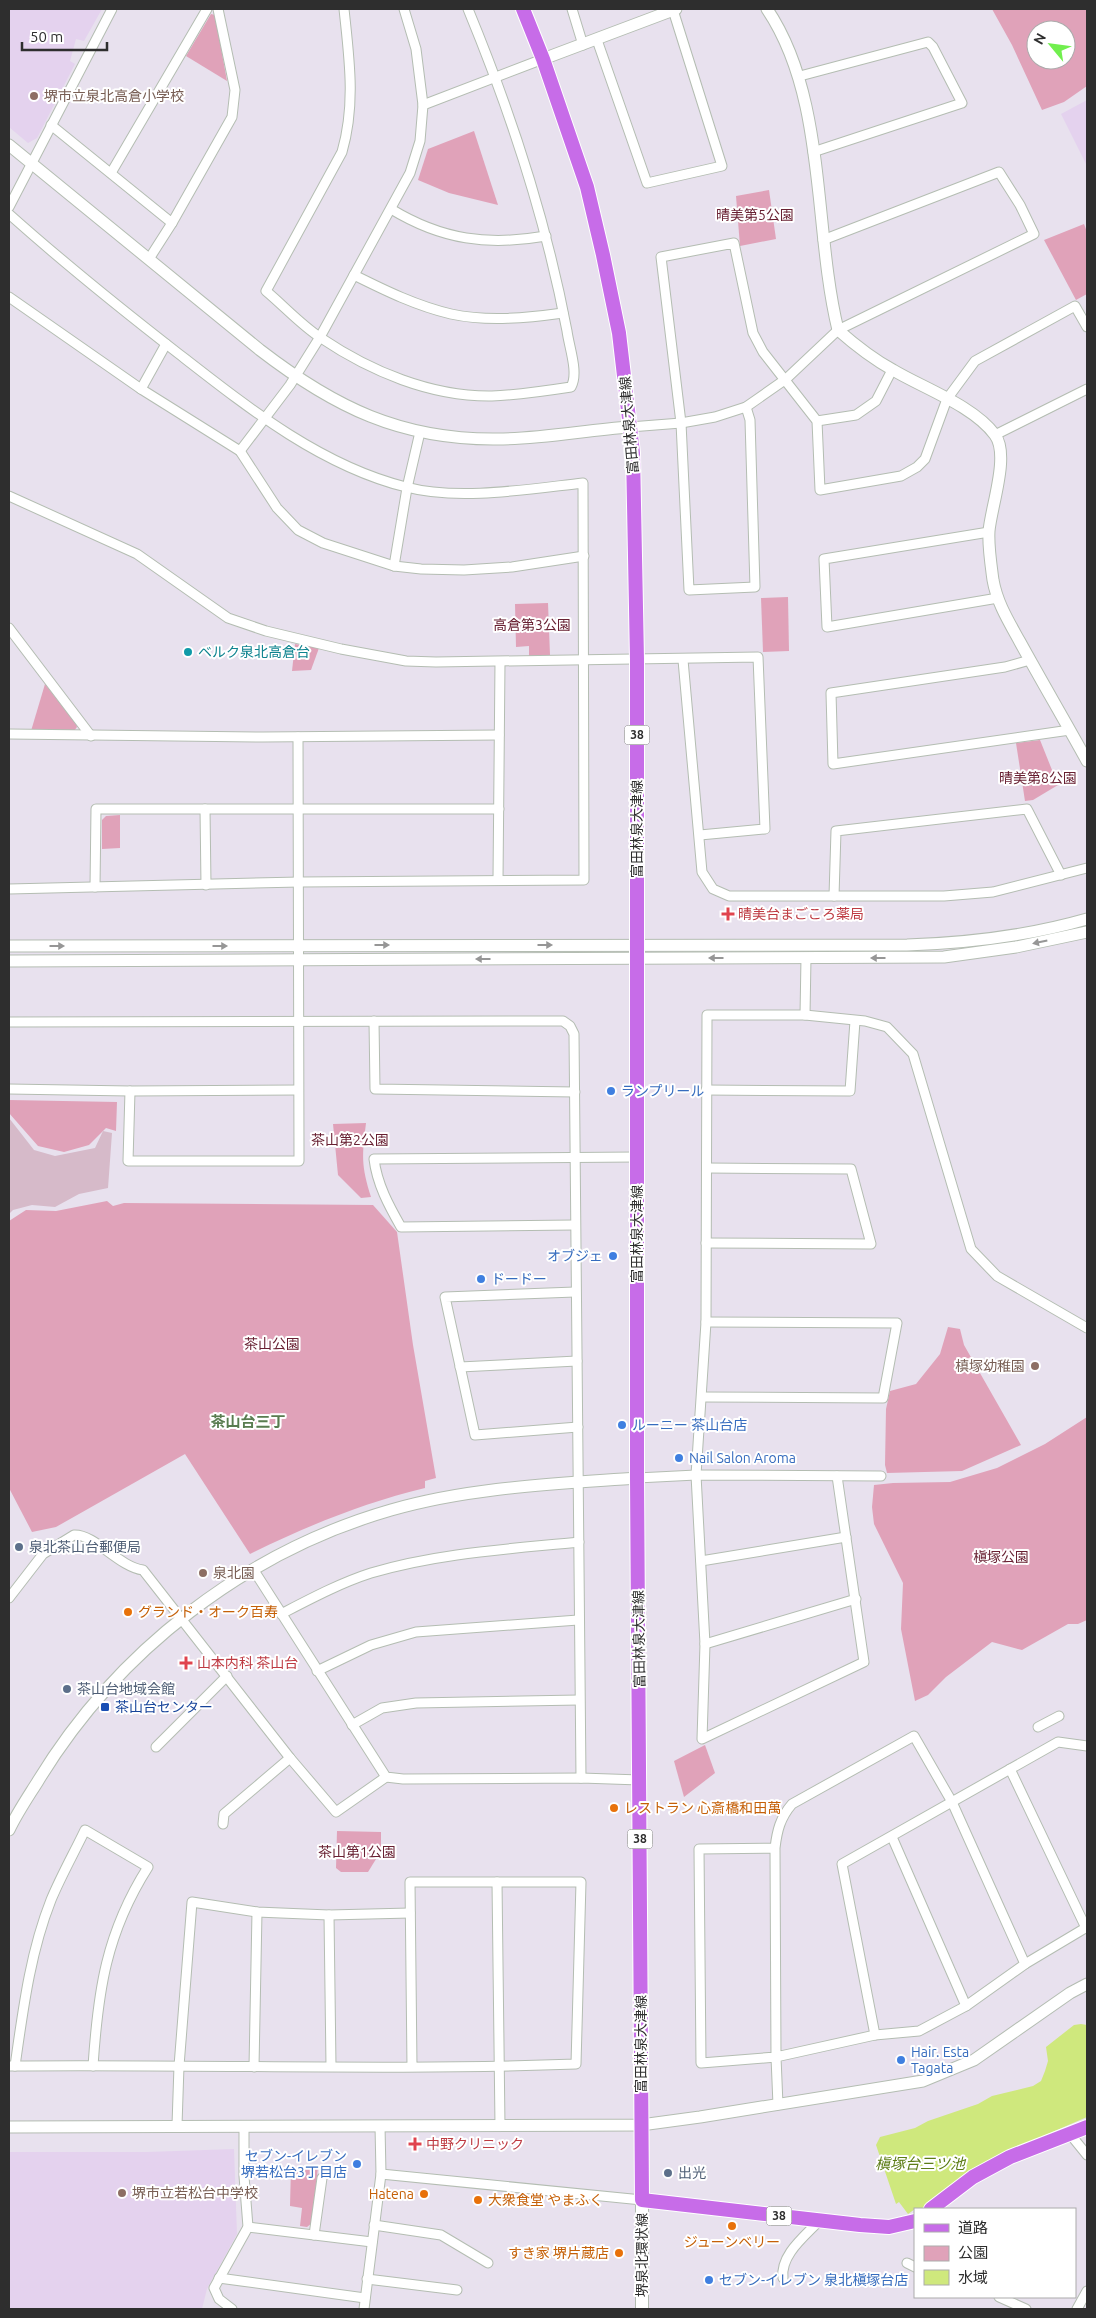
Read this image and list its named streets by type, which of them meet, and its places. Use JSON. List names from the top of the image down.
{
  "streets": {
    "main road": ["富田林泉大津線", "38", "堺泉北環状線"]
  },
  "crossings": [
    ["富田林泉大津線", "38"],
    ["富田林泉大津線", "堺泉北環状線"],
    ["38", "堺泉北環状線"]
  ],
  "districts": ["茶山台三丁"],
  "water": ["槇塚台三ツ池"],
  "parks": [
    "晴美第5公園",
    "高倉第3公園",
    "晴美第8公園",
    "茶山第2公園",
    "茶山公園",
    "槇塚公園",
    "茶山第1公園"
  ],
  "places": {
    "other": [
      "堺市立泉北高倉小学校",
      "ベルク泉北高倉台",
      "ランプリール",
      "オブジェ",
      "ドードー",
      "槙塚幼稚園",
      "ルーニー 茶山台店",
      "Nail Salon Aroma",
      "泉北茶山台郵便局",
      "泉北園",
      "グランド・オーク百寿",
      "茶山台地域会館",
      "レストラン 心斎橋和田萬",
      "Hair. Esta Tagata",
      "セブン-イレブン 堺若松台3丁目店",
      "出光",
      "堺市立若松台中学校",
      "Hatena",
      "大衆食堂 やまふく",
      "ジューンベリー",
      "すき家 堺片蔵店",
      "セブン-イレブン 泉北槇塚台店"
    ],
    "health": ["晴美台まごころ薬局", "山本内科 茶山台", "中野クリニック"],
    "transit": ["茶山台センター"]
  },
  "legend": ["道路", "公園", "水域"],
  "scale_bar": "50 m",
  "north": "top left"
}
